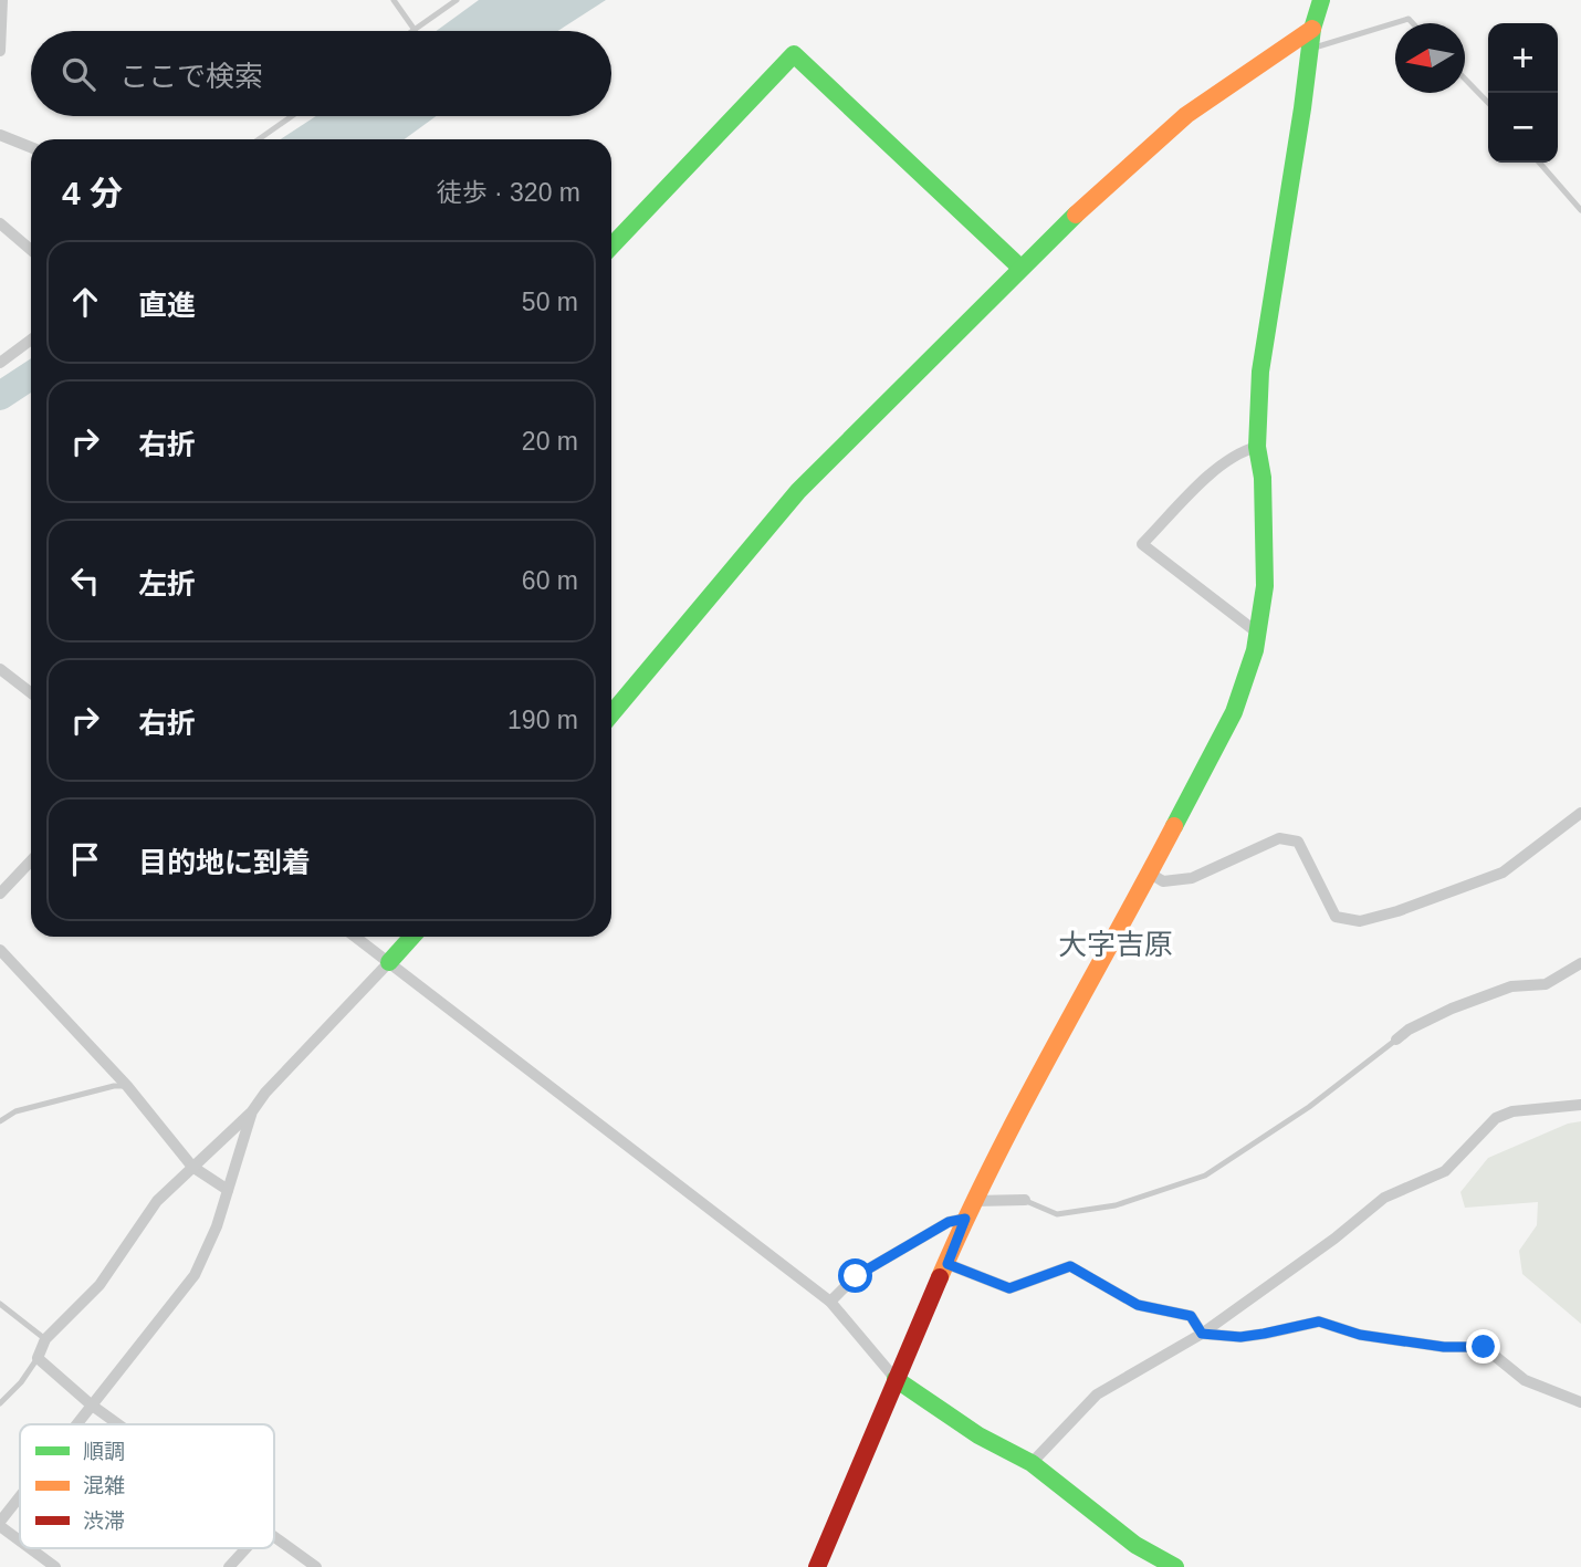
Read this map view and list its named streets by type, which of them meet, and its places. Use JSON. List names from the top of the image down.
{
  "districts": ["大字吉原"],
  "legend": ["順調", "混雑", "渋滞"],
  "north": "left",
  "page": {
    "map_buttons": ["+", "−"],
    "search": "ここで検索",
    "heading": ["4 分", "徒歩 · 320 m"],
    "list": [
      ["直進", "50 m"],
      ["右折", "20 m"],
      ["左折", "60 m"],
      ["右折", "190 m"],
      "目的地に到着"
    ]
  }
}
